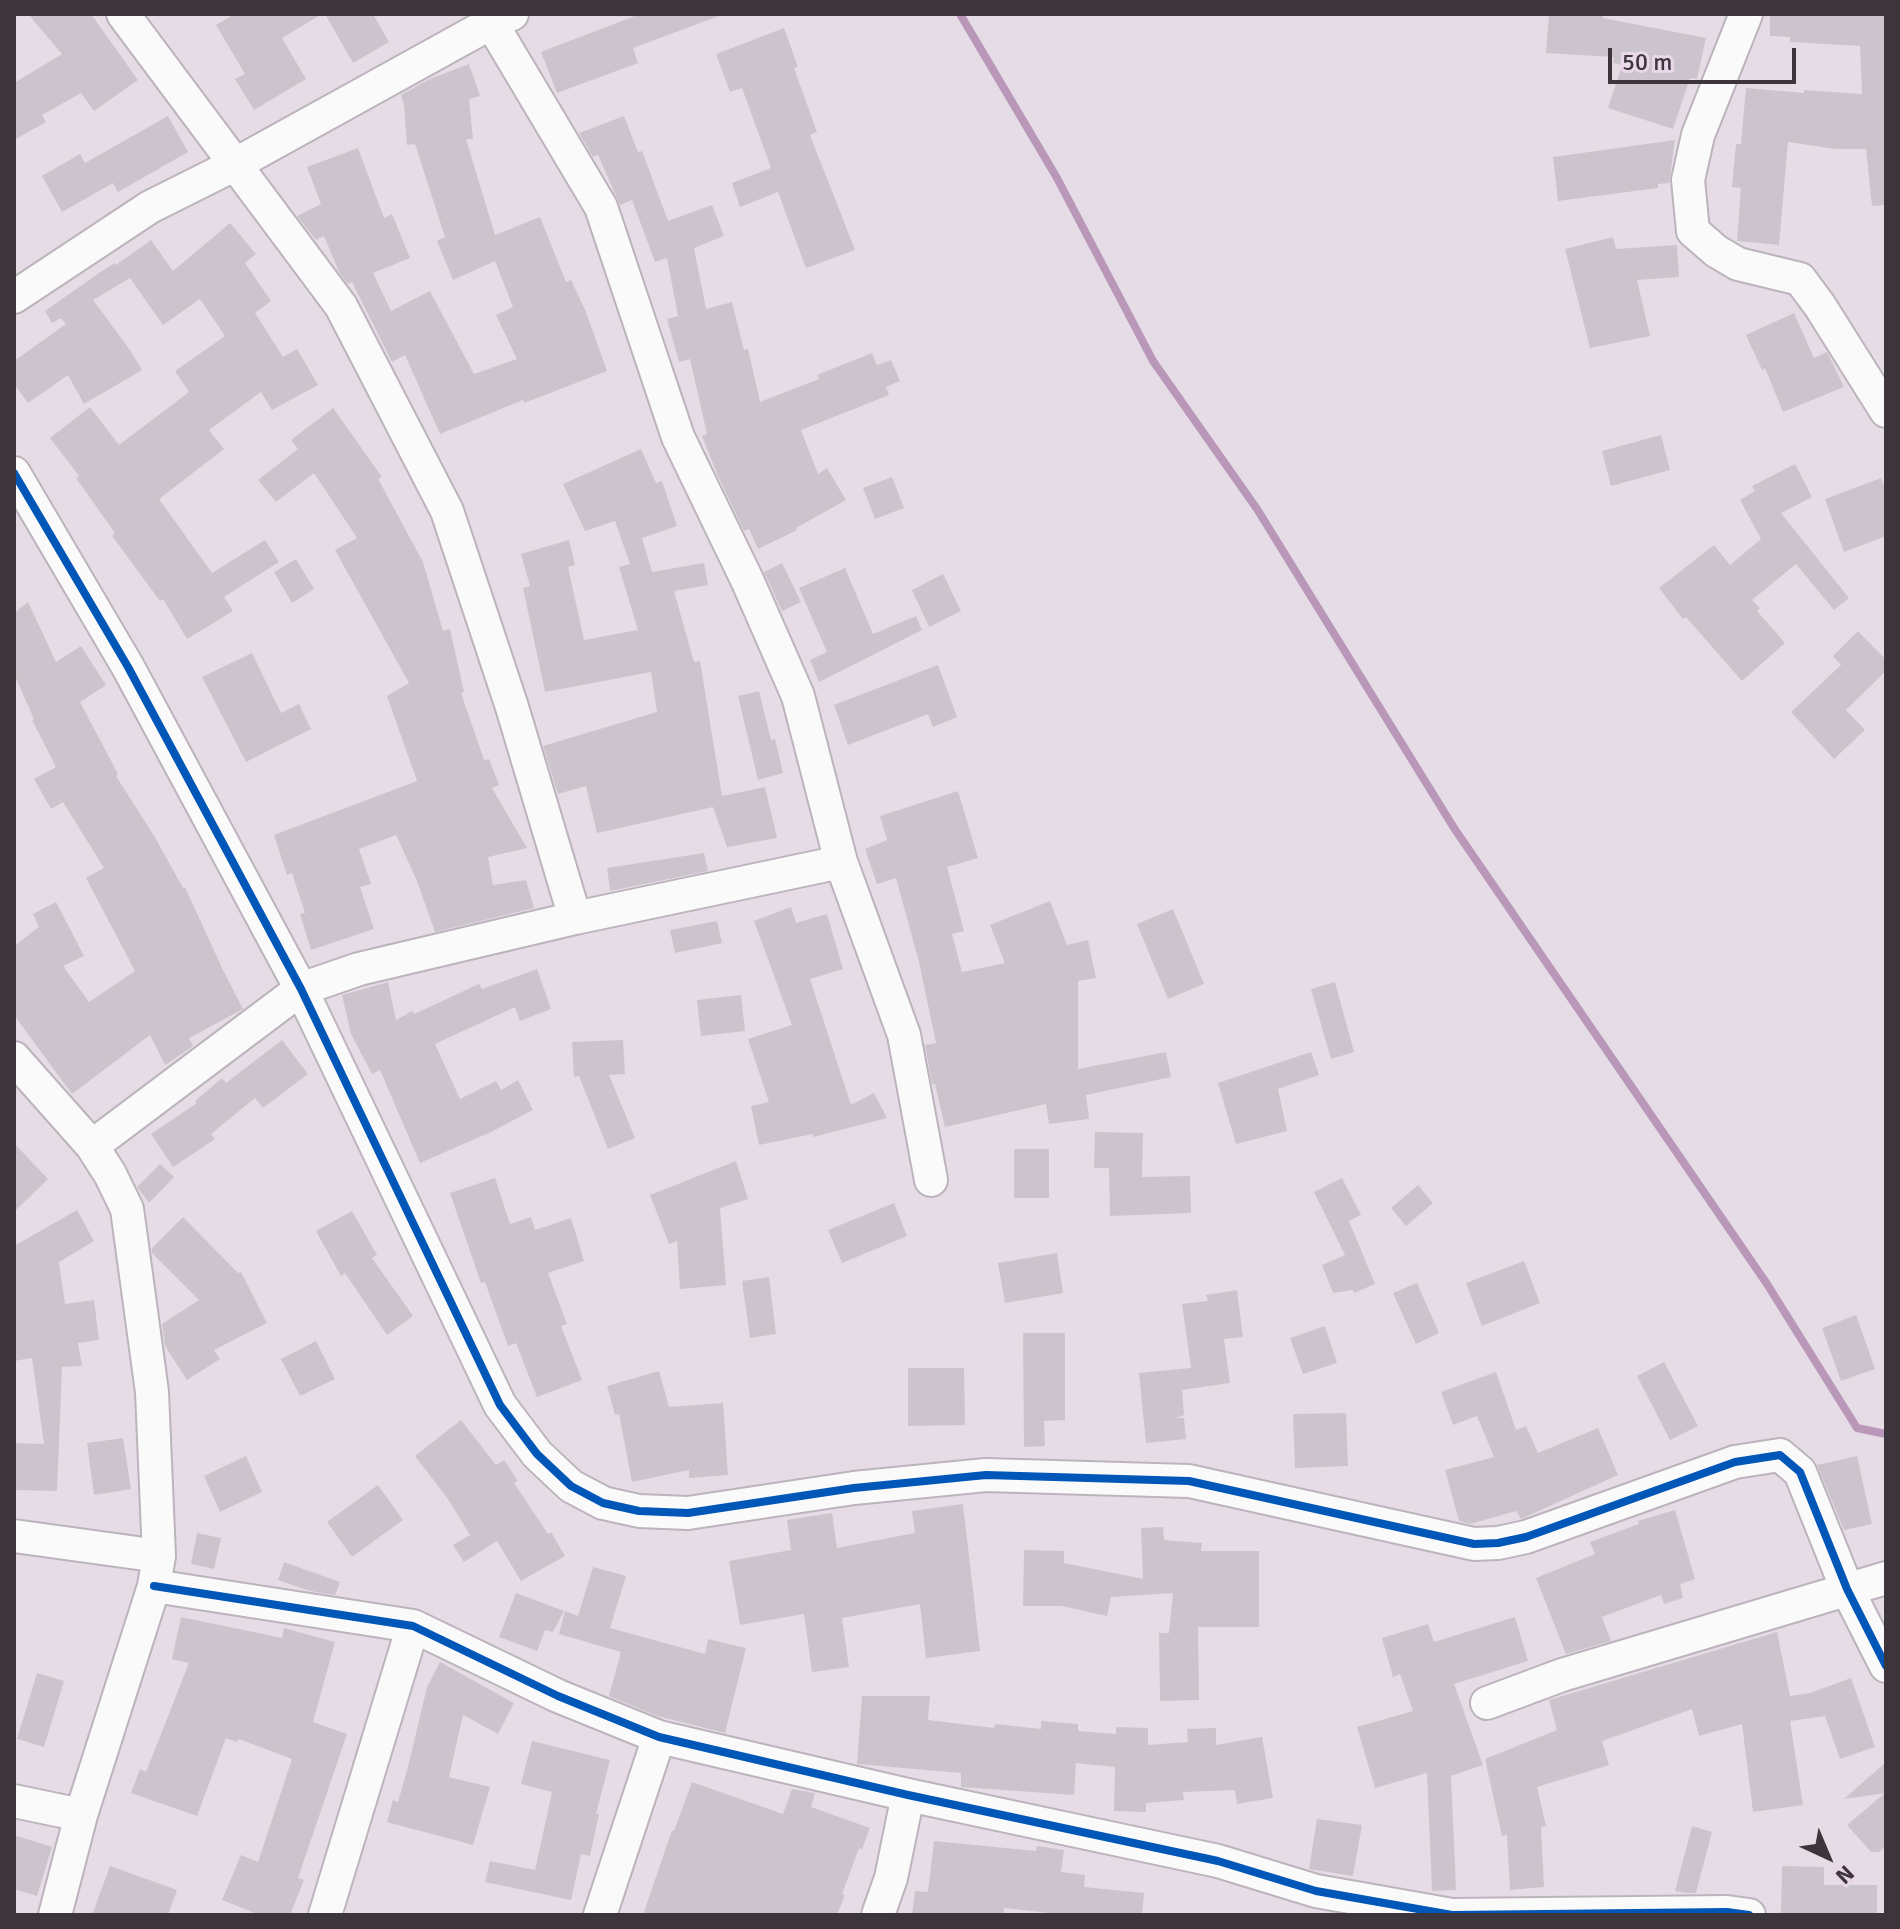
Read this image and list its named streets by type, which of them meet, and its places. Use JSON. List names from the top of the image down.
{
  "scale_bar": "50 m",
  "north": "bottom right"
}
